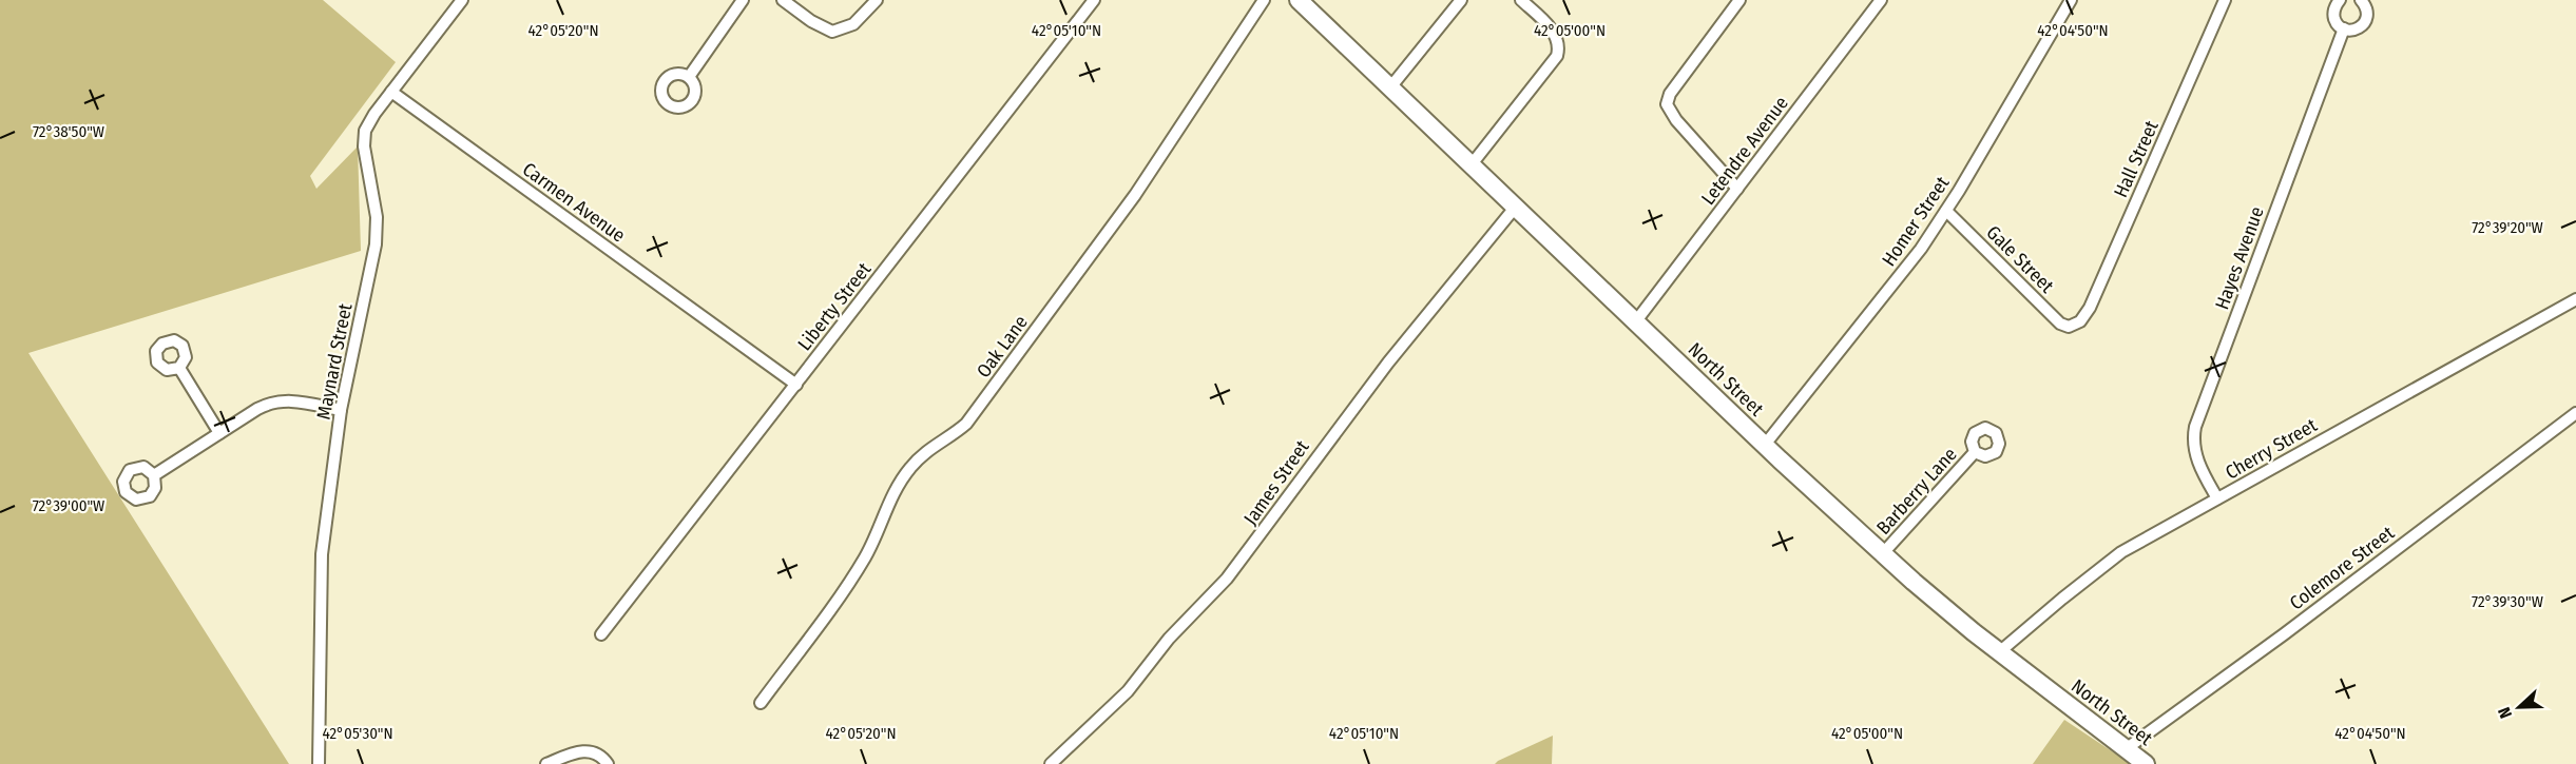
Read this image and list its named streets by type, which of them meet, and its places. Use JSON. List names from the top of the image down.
{
  "streets": {
    "main road": ["North Street"],
    "street": [
      "Letendre Avenue",
      "Hall Street",
      "Carmen Avenue",
      "Homer Street",
      "Hayes Avenue",
      "Gale Street",
      "Liberty Street",
      "Oak Lane",
      "Maynard Street",
      "Cherry Street",
      "James Street",
      "Barberry Lane",
      "Colemore Street"
    ]
  },
  "crossings": [
    ["Letendre Avenue", "North Street"],
    ["Hall Street", "Gale Street"],
    ["Carmen Avenue", "Liberty Street"],
    ["Carmen Avenue", "Maynard Street"],
    ["Homer Street", "Gale Street"],
    ["Homer Street", "North Street"],
    ["Hayes Avenue", "Cherry Street"],
    ["North Street", "Cherry Street"],
    ["North Street", "James Street"],
    ["North Street", "Barberry Lane"],
    ["North Street", "Colemore Street"]
  ],
  "north": "left",
  "coordinates": [
    "42°05'20\"N",
    "42°05'10\"N",
    "42°05'00\"N",
    "42°04'50\"N",
    "72°38'50\"W",
    "72°39'20\"W",
    "72°39'00\"W",
    "72°39'30\"W",
    "42°05'30\"N"
  ]
}
